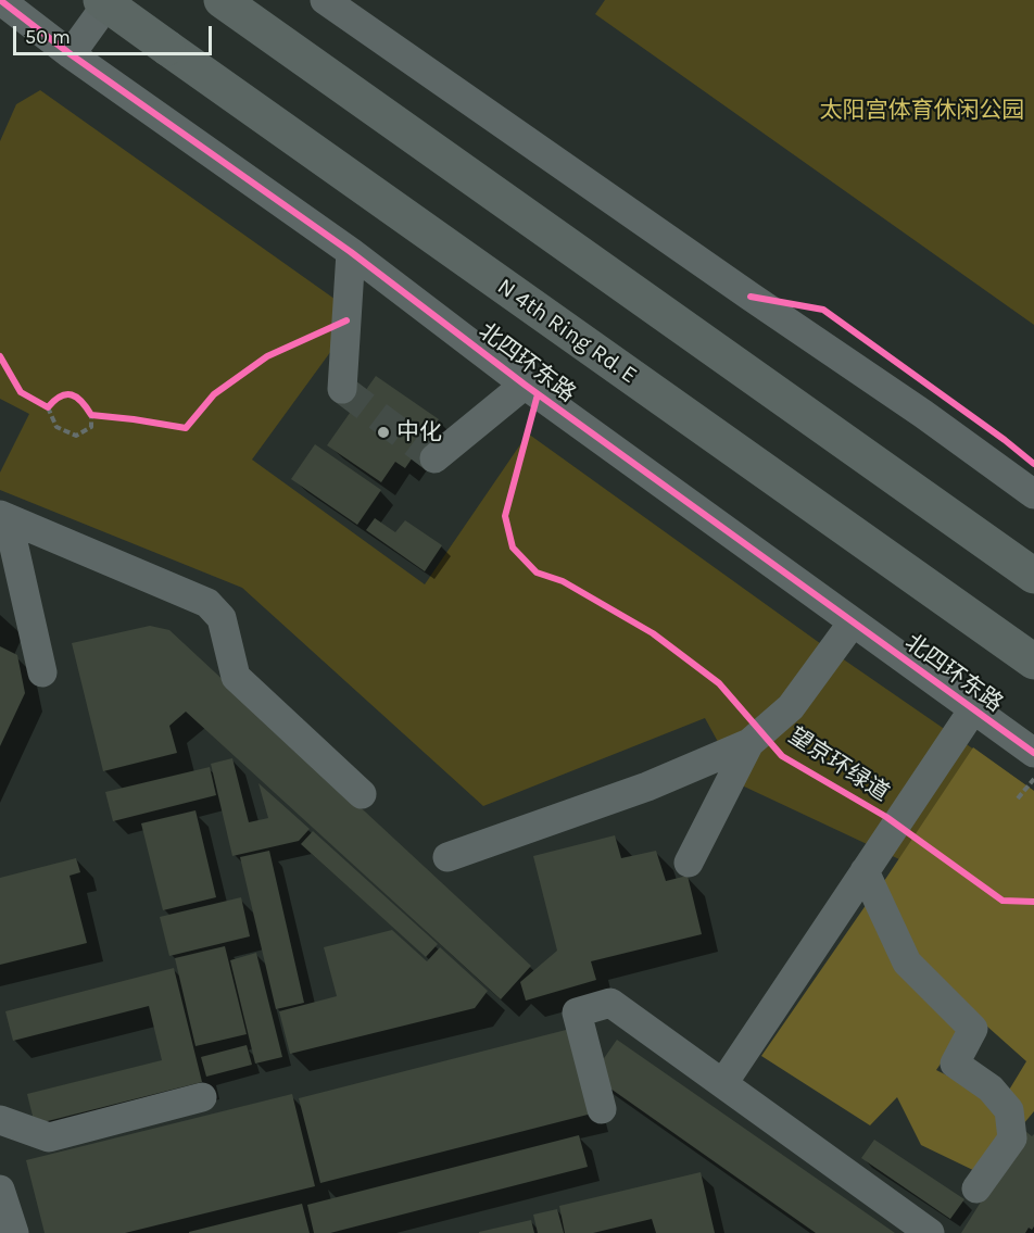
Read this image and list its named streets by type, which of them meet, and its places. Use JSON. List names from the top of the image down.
{
  "streets": {
    "highway": ["N 4th Ring Rd. E"],
    "street": ["北四环东路"],
    "cycle path": ["望京环绿道"]
  },
  "parks": ["太阳宫体育休闲公园"],
  "places": ["中化"],
  "scale_bar": "50 m"
}
